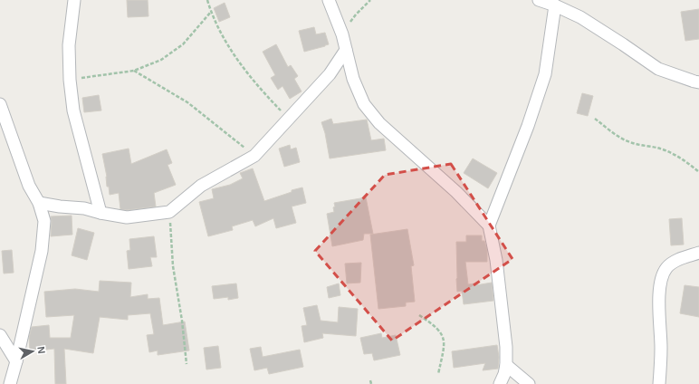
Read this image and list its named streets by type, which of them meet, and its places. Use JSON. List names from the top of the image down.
{
  "north": "right"
}
